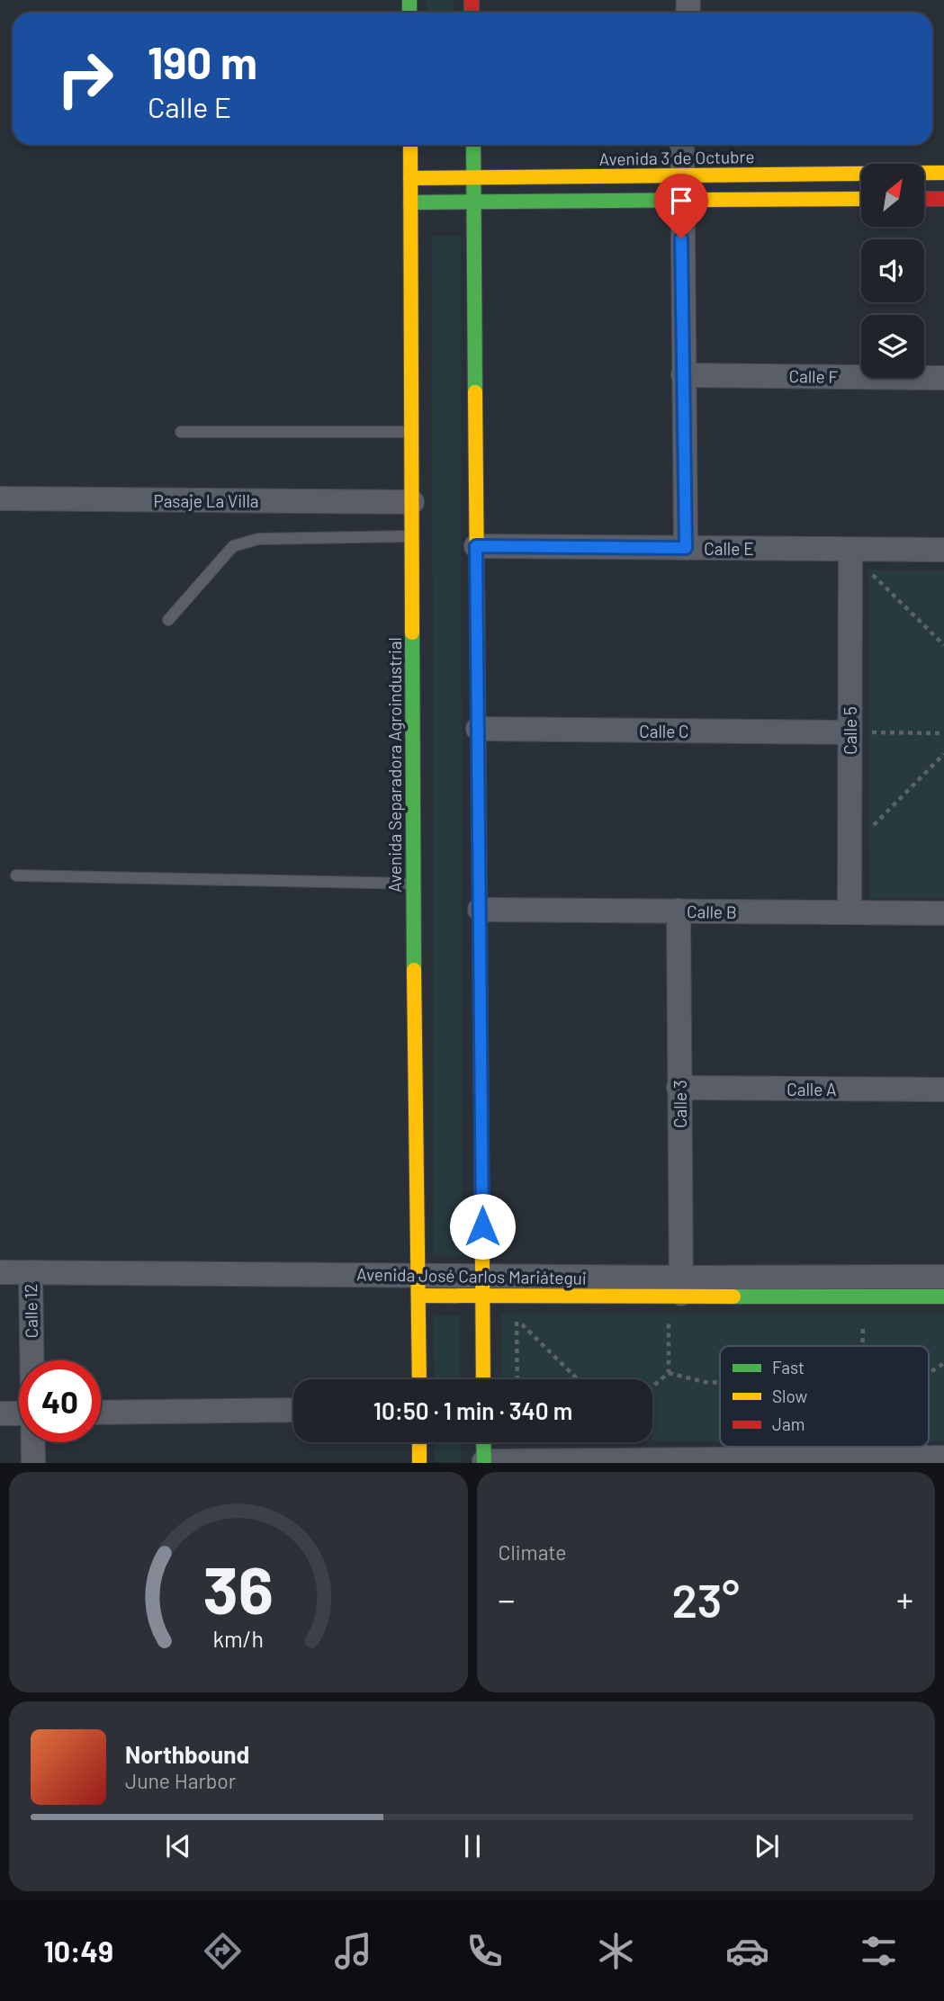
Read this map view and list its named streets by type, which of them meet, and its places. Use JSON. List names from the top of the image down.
{
  "streets": {
    "street": [
      "Avenida 3 de Octubre",
      "Calle F",
      "Pasaje La Villa",
      "Calle E",
      "Calle C",
      "Calle 5",
      "Avenida Separadora Agroindustrial",
      "Calle B",
      "Calle A",
      "Calle 3",
      "Avenida José Carlos Mariátegui",
      "Calle 12"
    ]
  },
  "crossings": [
    ["Avenida 3 de Octubre", "Avenida Separadora Agroindustrial"],
    ["Pasaje La Villa", "Avenida Separadora Agroindustrial"],
    ["Calle E", "Calle 5"],
    ["Calle C", "Calle 5"],
    ["Calle 5", "Calle B"],
    ["Avenida Separadora Agroindustrial", "Avenida José Carlos Mariátegui"],
    ["Calle B", "Calle 3"],
    ["Calle A", "Calle 3"],
    ["Calle 3", "Avenida José Carlos Mariátegui"],
    ["Avenida José Carlos Mariátegui", "Calle 12"]
  ],
  "legend": ["Fast", "Slow", "Jam"],
  "north": "top right",
  "page": {
    "turn": ["190 m", "Calle E"],
    "limit": "40",
    "trip": "10:50 · 1 min · 340 m",
    "tile": "Climate",
    "heat": ["−", "23°", "+"],
    "song": ["Northbound", "June Harbor"],
    "tabs": "10:49",
    "gauge": ["36", "km/h"]
  }
}
